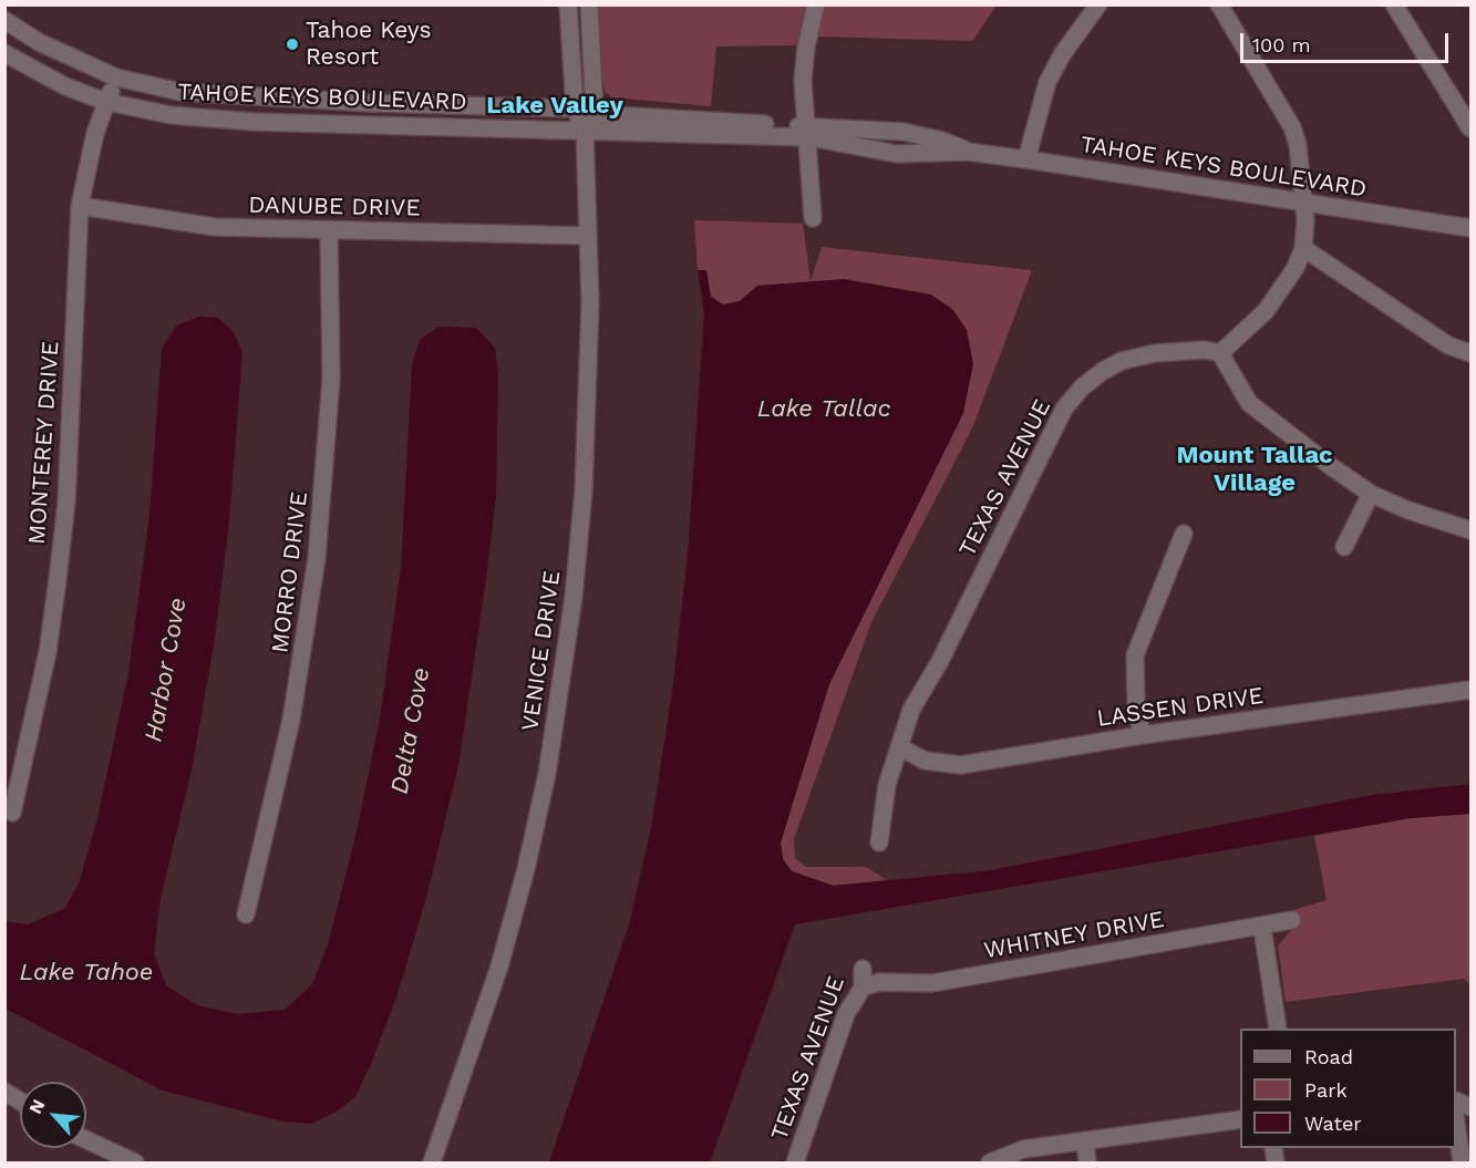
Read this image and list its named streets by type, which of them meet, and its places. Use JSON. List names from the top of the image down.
{
  "streets": {
    "street": [
      "TAHOE KEYS BOULEVARD",
      "DANUBE DRIVE",
      "MONTEREY DRIVE",
      "TEXAS AVENUE",
      "MORRO DRIVE",
      "VENICE DRIVE",
      "LASSEN DRIVE",
      "WHITNEY DRIVE"
    ]
  },
  "crossings": [
    ["TAHOE KEYS BOULEVARD", "MONTEREY DRIVE"],
    ["TAHOE KEYS BOULEVARD", "VENICE DRIVE"],
    ["DANUBE DRIVE", "MONTEREY DRIVE"],
    ["DANUBE DRIVE", "MORRO DRIVE"],
    ["DANUBE DRIVE", "VENICE DRIVE"],
    ["TEXAS AVENUE", "LASSEN DRIVE"],
    ["TEXAS AVENUE", "WHITNEY DRIVE"]
  ],
  "districts": ["Lake Valley", "Mount Tallac Village"],
  "water": [
    "Lake Tallac",
    "Harbor Cove",
    "Delta Cove",
    "Lake Tahoe"
  ],
  "places": ["Tahoe Keys Resort"],
  "legend": ["Road", "Park", "Water"],
  "scale_bar": "100 m",
  "north": "top left"
}
